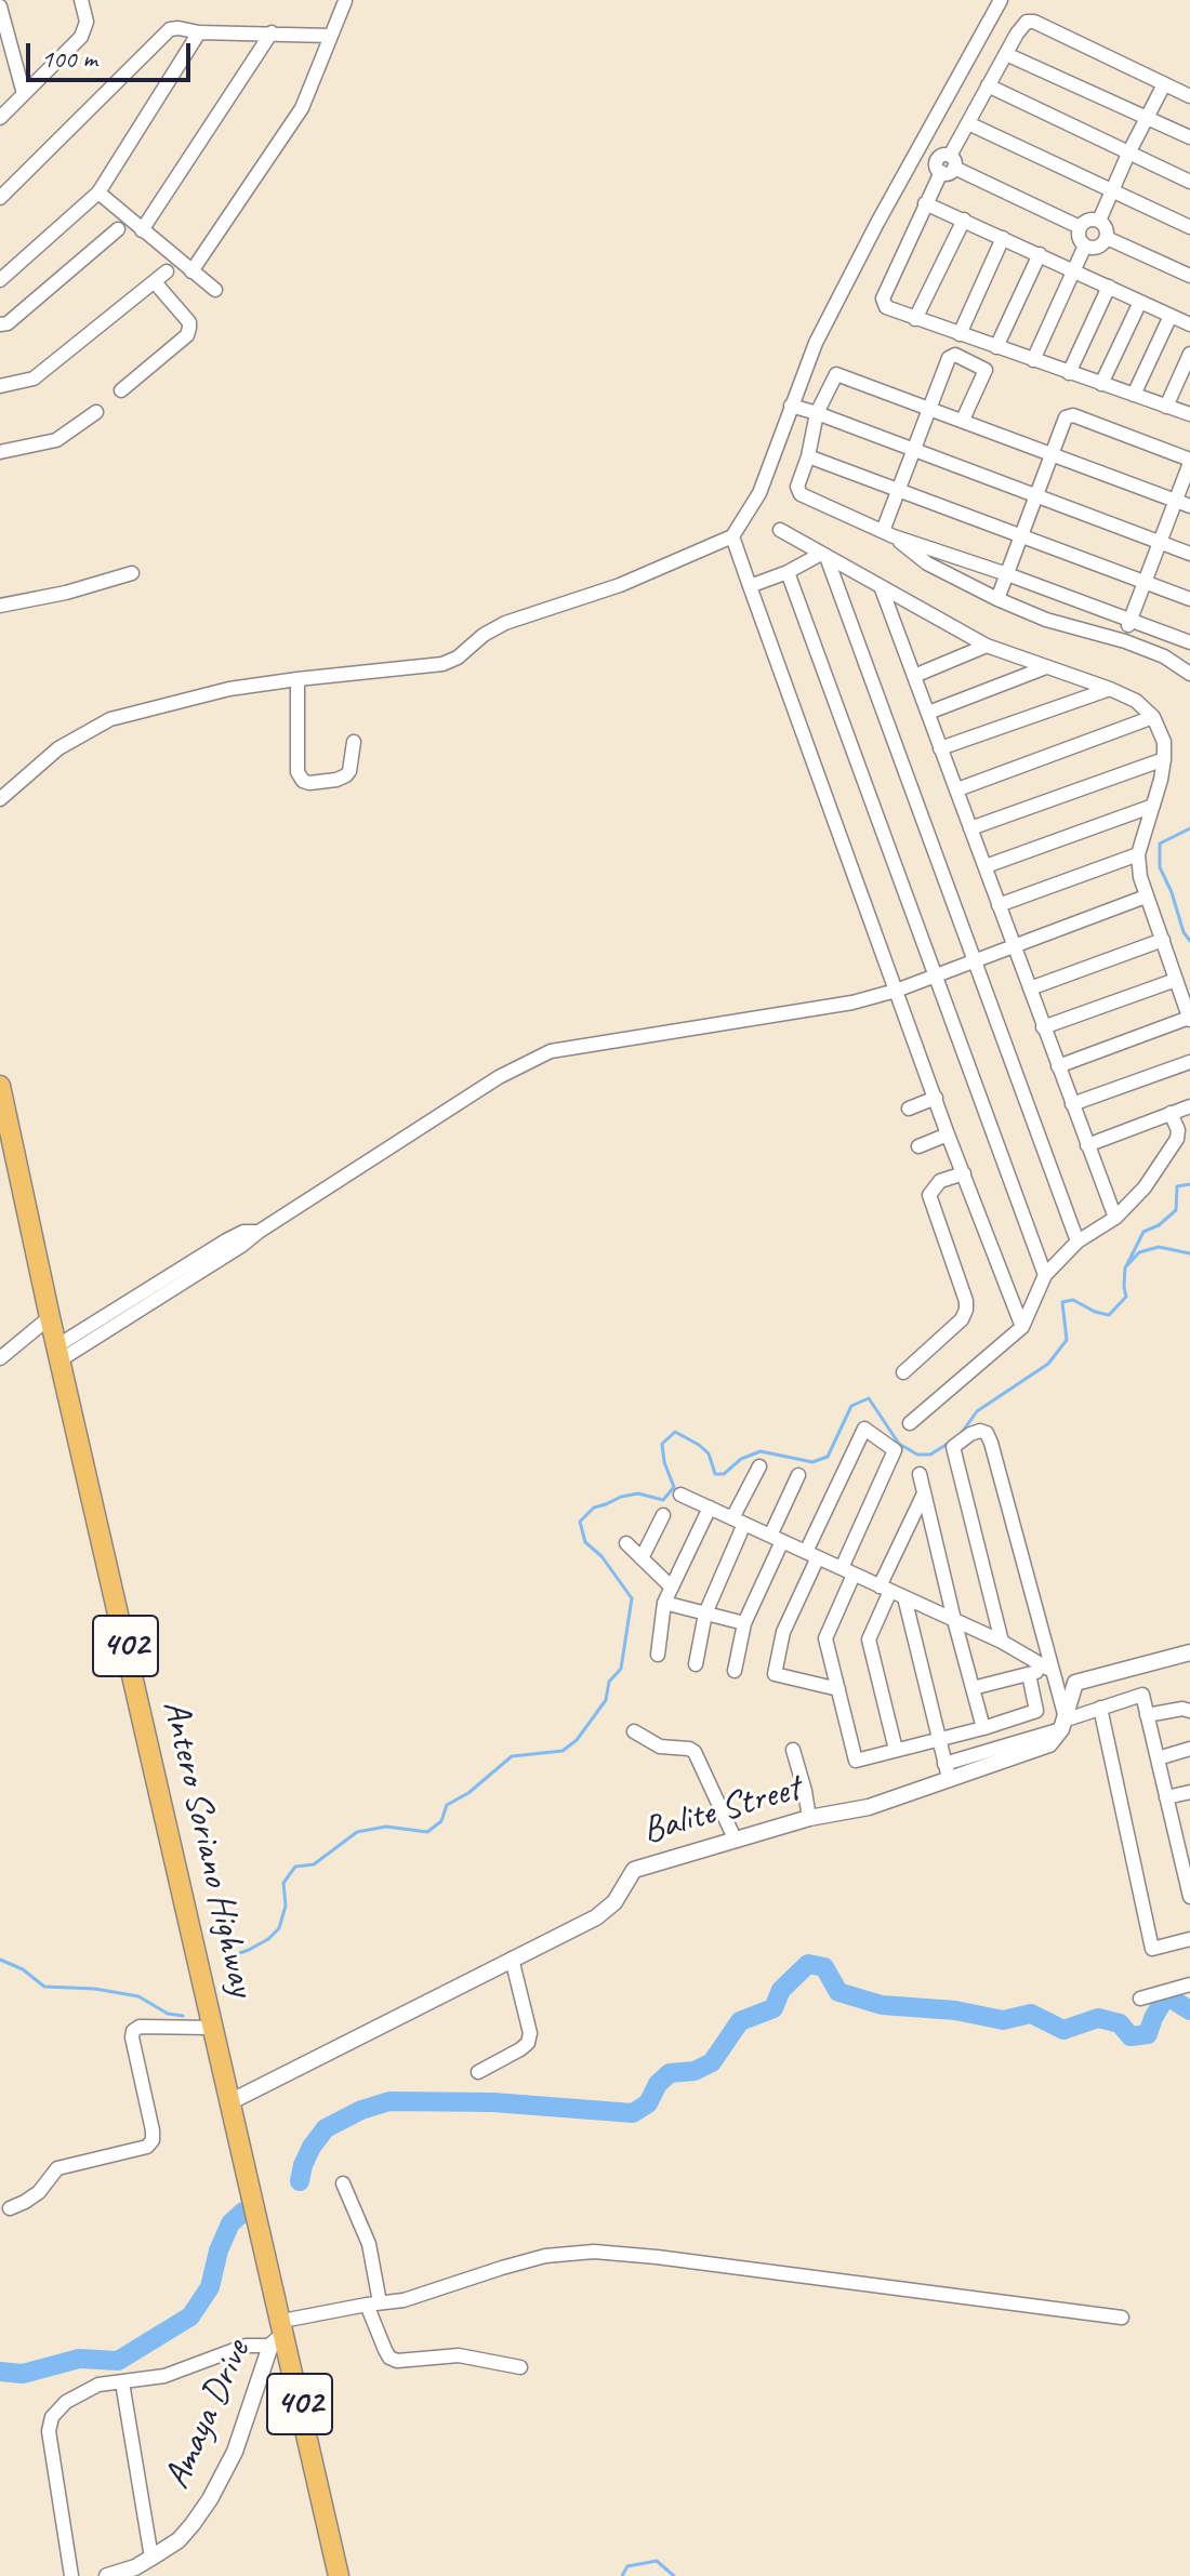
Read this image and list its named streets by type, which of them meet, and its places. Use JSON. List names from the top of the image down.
{
  "streets": {
    "main road": ["402", "Antero Soriano Highway"],
    "street": ["Balite Street", "Amaya Drive"]
  },
  "crossings": [
    ["Balite Street", "Antero Soriano Highway"],
    ["Antero Soriano Highway", "Amaya Drive"]
  ],
  "scale_bar": "100 m"
}
